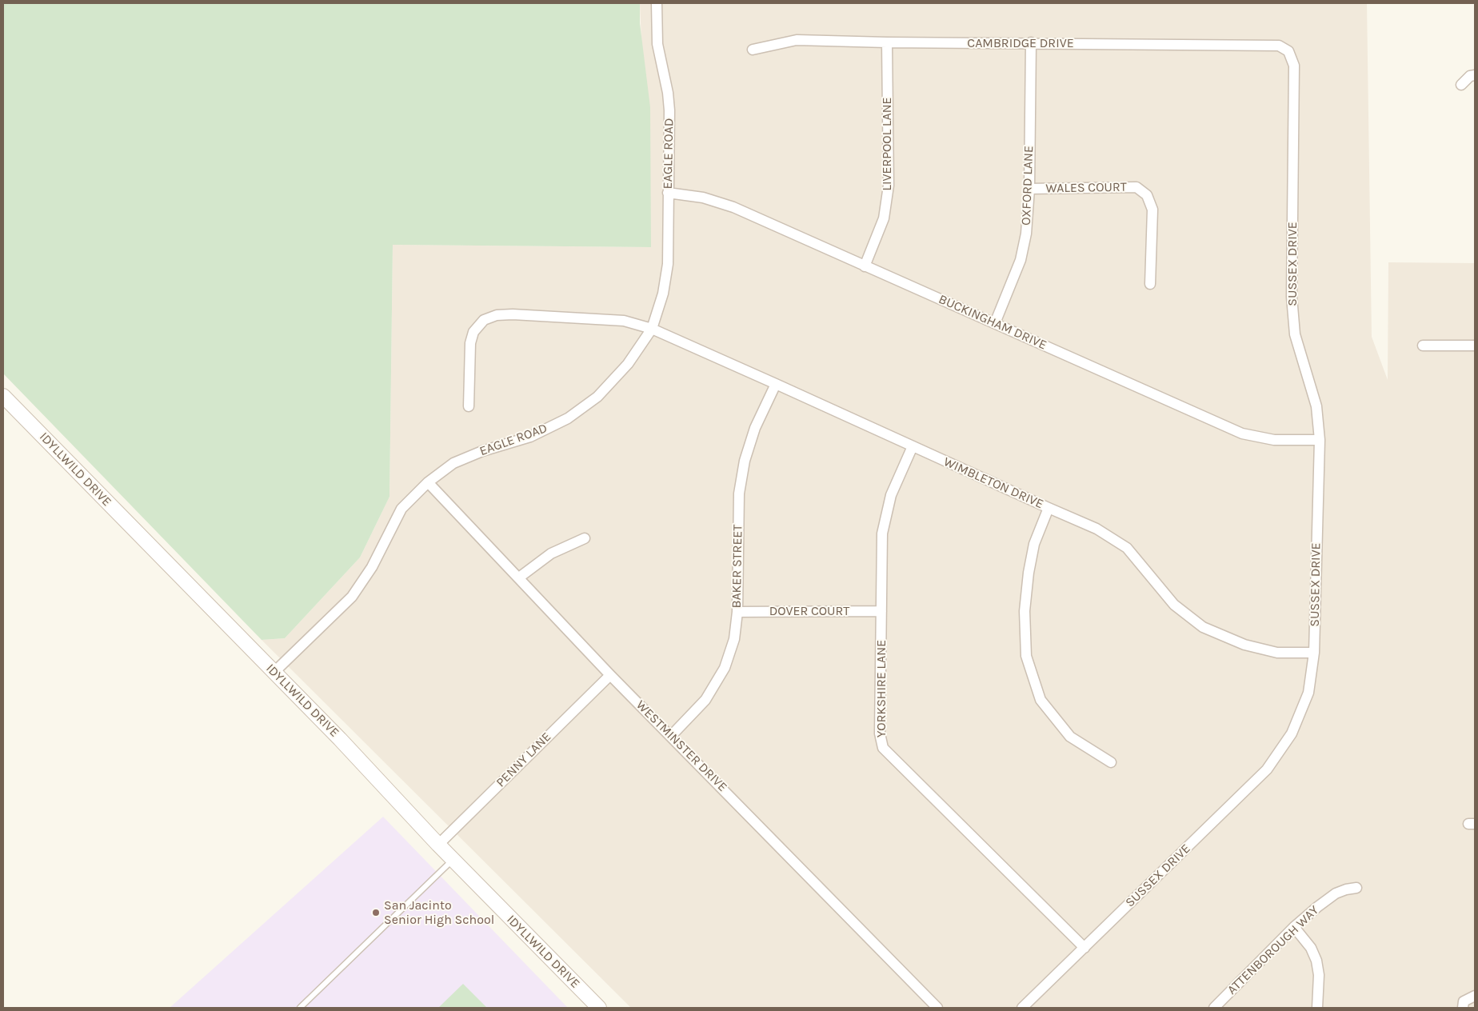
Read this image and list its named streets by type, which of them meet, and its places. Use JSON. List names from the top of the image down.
{
  "streets": {
    "street": [
      "CAMBRIDGE DRIVE",
      "LIVERPOOL LANE",
      "EAGLE ROAD",
      "OXFORD LANE",
      "WALES COURT",
      "SUSSEX DRIVE",
      "BUCKINGHAM DRIVE",
      "IDYLLWILD DRIVE",
      "WIMBLETON DRIVE",
      "BAKER STREET",
      "DOVER COURT",
      "YORKSHIRE LANE",
      "WESTMINSTER DRIVE",
      "PENNY LANE",
      "ATTENBOROUGH WAY"
    ]
  },
  "crossings": [
    ["CAMBRIDGE DRIVE", "LIVERPOOL LANE"],
    ["CAMBRIDGE DRIVE", "OXFORD LANE"],
    ["CAMBRIDGE DRIVE", "SUSSEX DRIVE"],
    ["LIVERPOOL LANE", "BUCKINGHAM DRIVE"],
    ["EAGLE ROAD", "BUCKINGHAM DRIVE"],
    ["EAGLE ROAD", "IDYLLWILD DRIVE"],
    ["EAGLE ROAD", "WIMBLETON DRIVE"],
    ["EAGLE ROAD", "WESTMINSTER DRIVE"],
    ["OXFORD LANE", "WALES COURT"],
    ["OXFORD LANE", "BUCKINGHAM DRIVE"],
    ["SUSSEX DRIVE", "BUCKINGHAM DRIVE"],
    ["SUSSEX DRIVE", "WIMBLETON DRIVE"],
    ["SUSSEX DRIVE", "YORKSHIRE LANE"],
    ["IDYLLWILD DRIVE", "PENNY LANE"],
    ["WIMBLETON DRIVE", "BAKER STREET"],
    ["WIMBLETON DRIVE", "YORKSHIRE LANE"],
    ["BAKER STREET", "DOVER COURT"],
    ["BAKER STREET", "WESTMINSTER DRIVE"],
    ["DOVER COURT", "YORKSHIRE LANE"],
    ["WESTMINSTER DRIVE", "PENNY LANE"]
  ],
  "places": ["San Jacinto Senior High School"]
}
